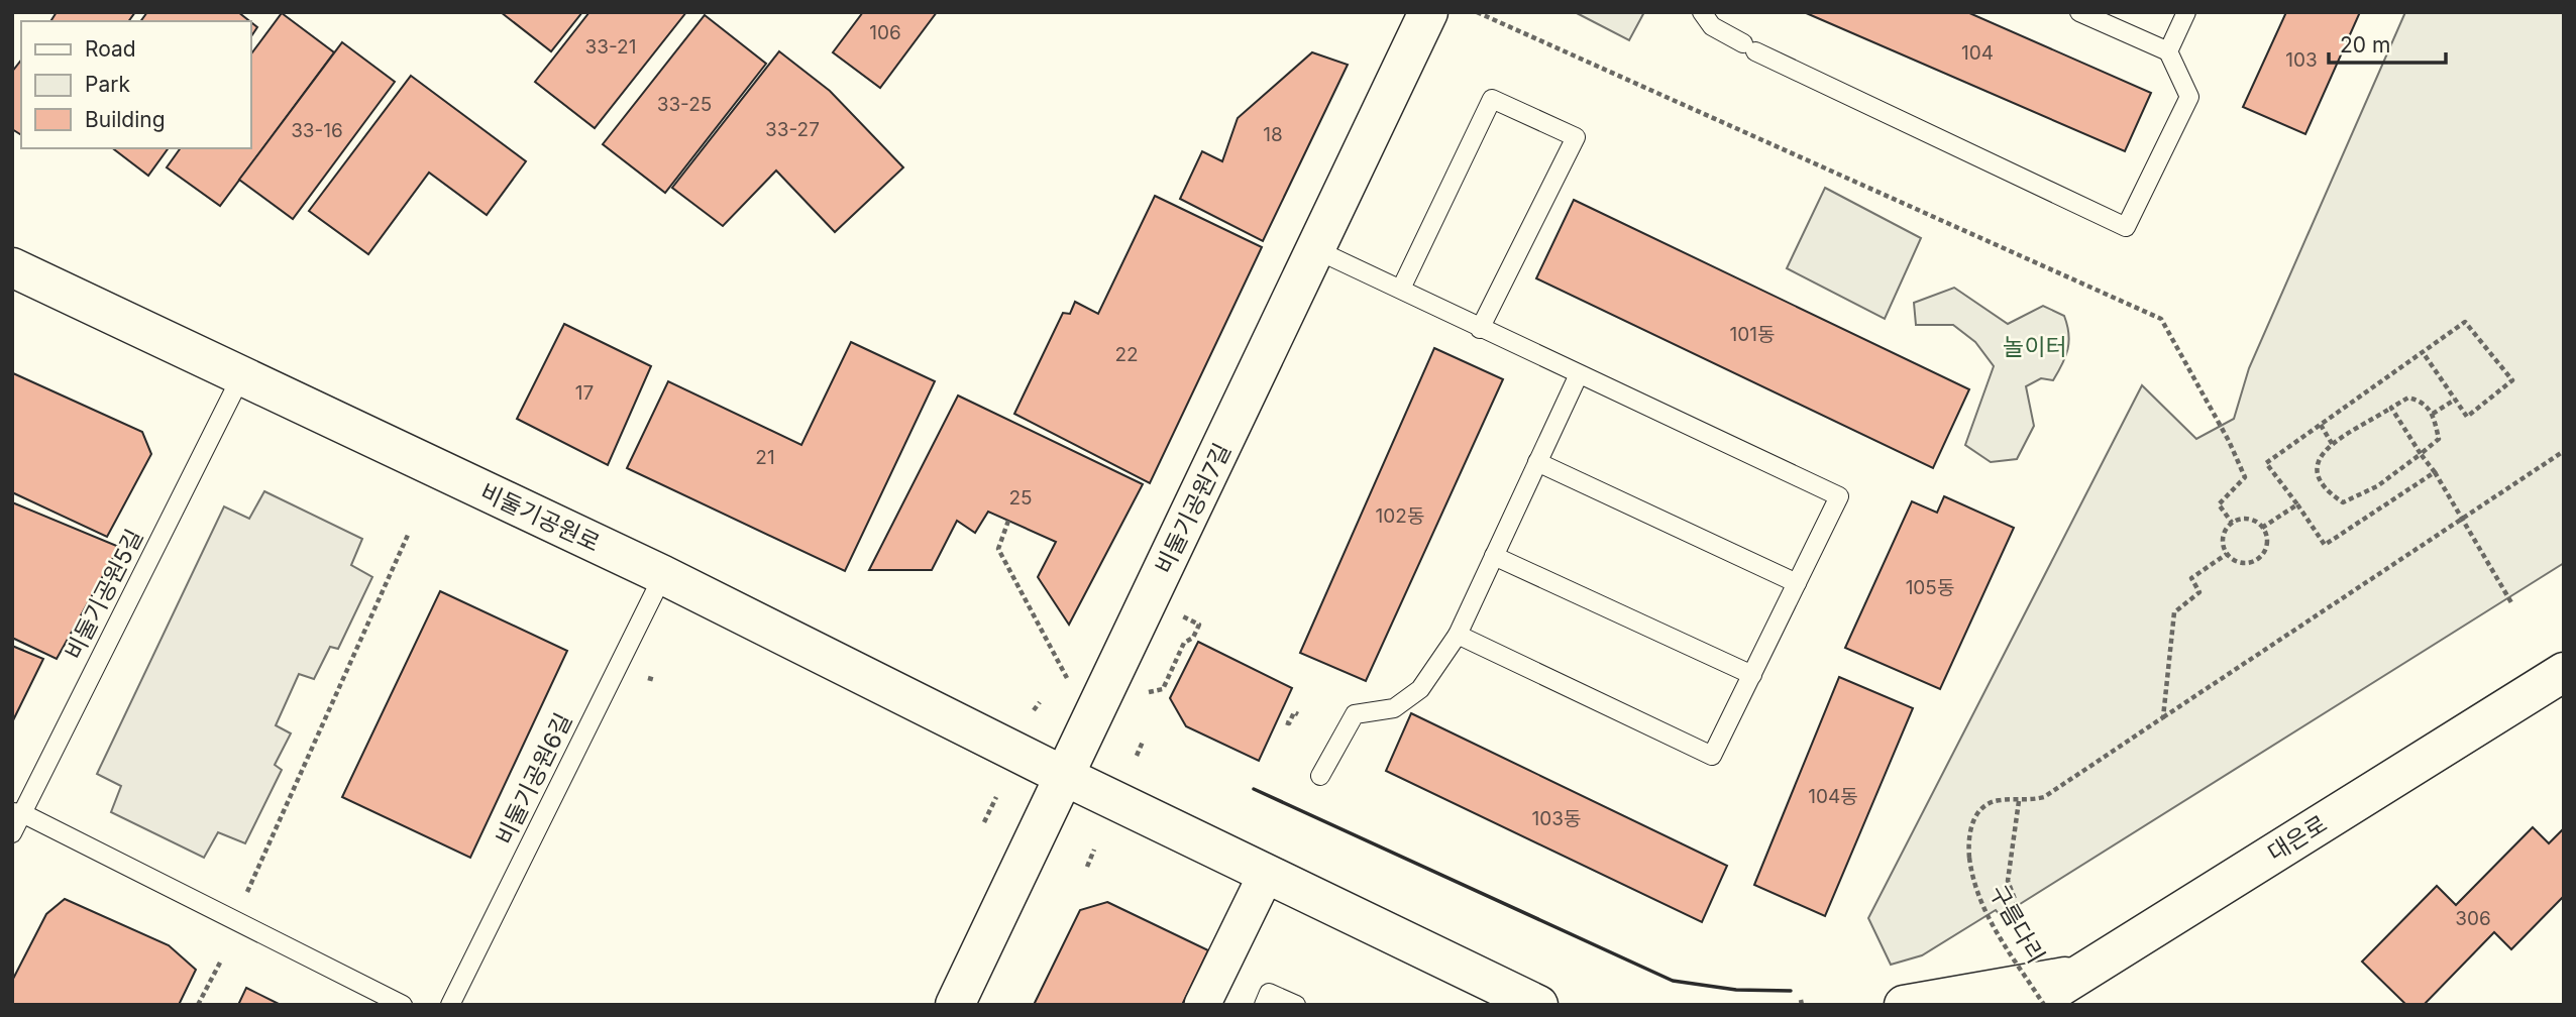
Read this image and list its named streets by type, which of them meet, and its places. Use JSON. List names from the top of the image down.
{
  "streets": {
    "street": ["비둘기공원7길", "비둘기공원로", "대은로"],
    "lane": ["비둘기공원5길", "비둘기공원6길"],
    "path": ["구름다리"]
  },
  "crossings": [
    ["비둘기공원7길", "비둘기공원로"],
    ["비둘기공원로", "비둘기공원5길"],
    ["비둘기공원로", "비둘기공원6길"]
  ],
  "parks": ["놀이터"],
  "house_numbers": [
    "106",
    "33-21",
    "104",
    "103",
    "33-25",
    "33-27",
    "33-16",
    "18",
    "101동",
    "22",
    "17",
    "21",
    "25",
    "102동",
    "105동",
    "104동",
    "103동",
    "306"
  ],
  "legend": ["Road", "Park", "Building"],
  "scale_bar": "20 m"
}
